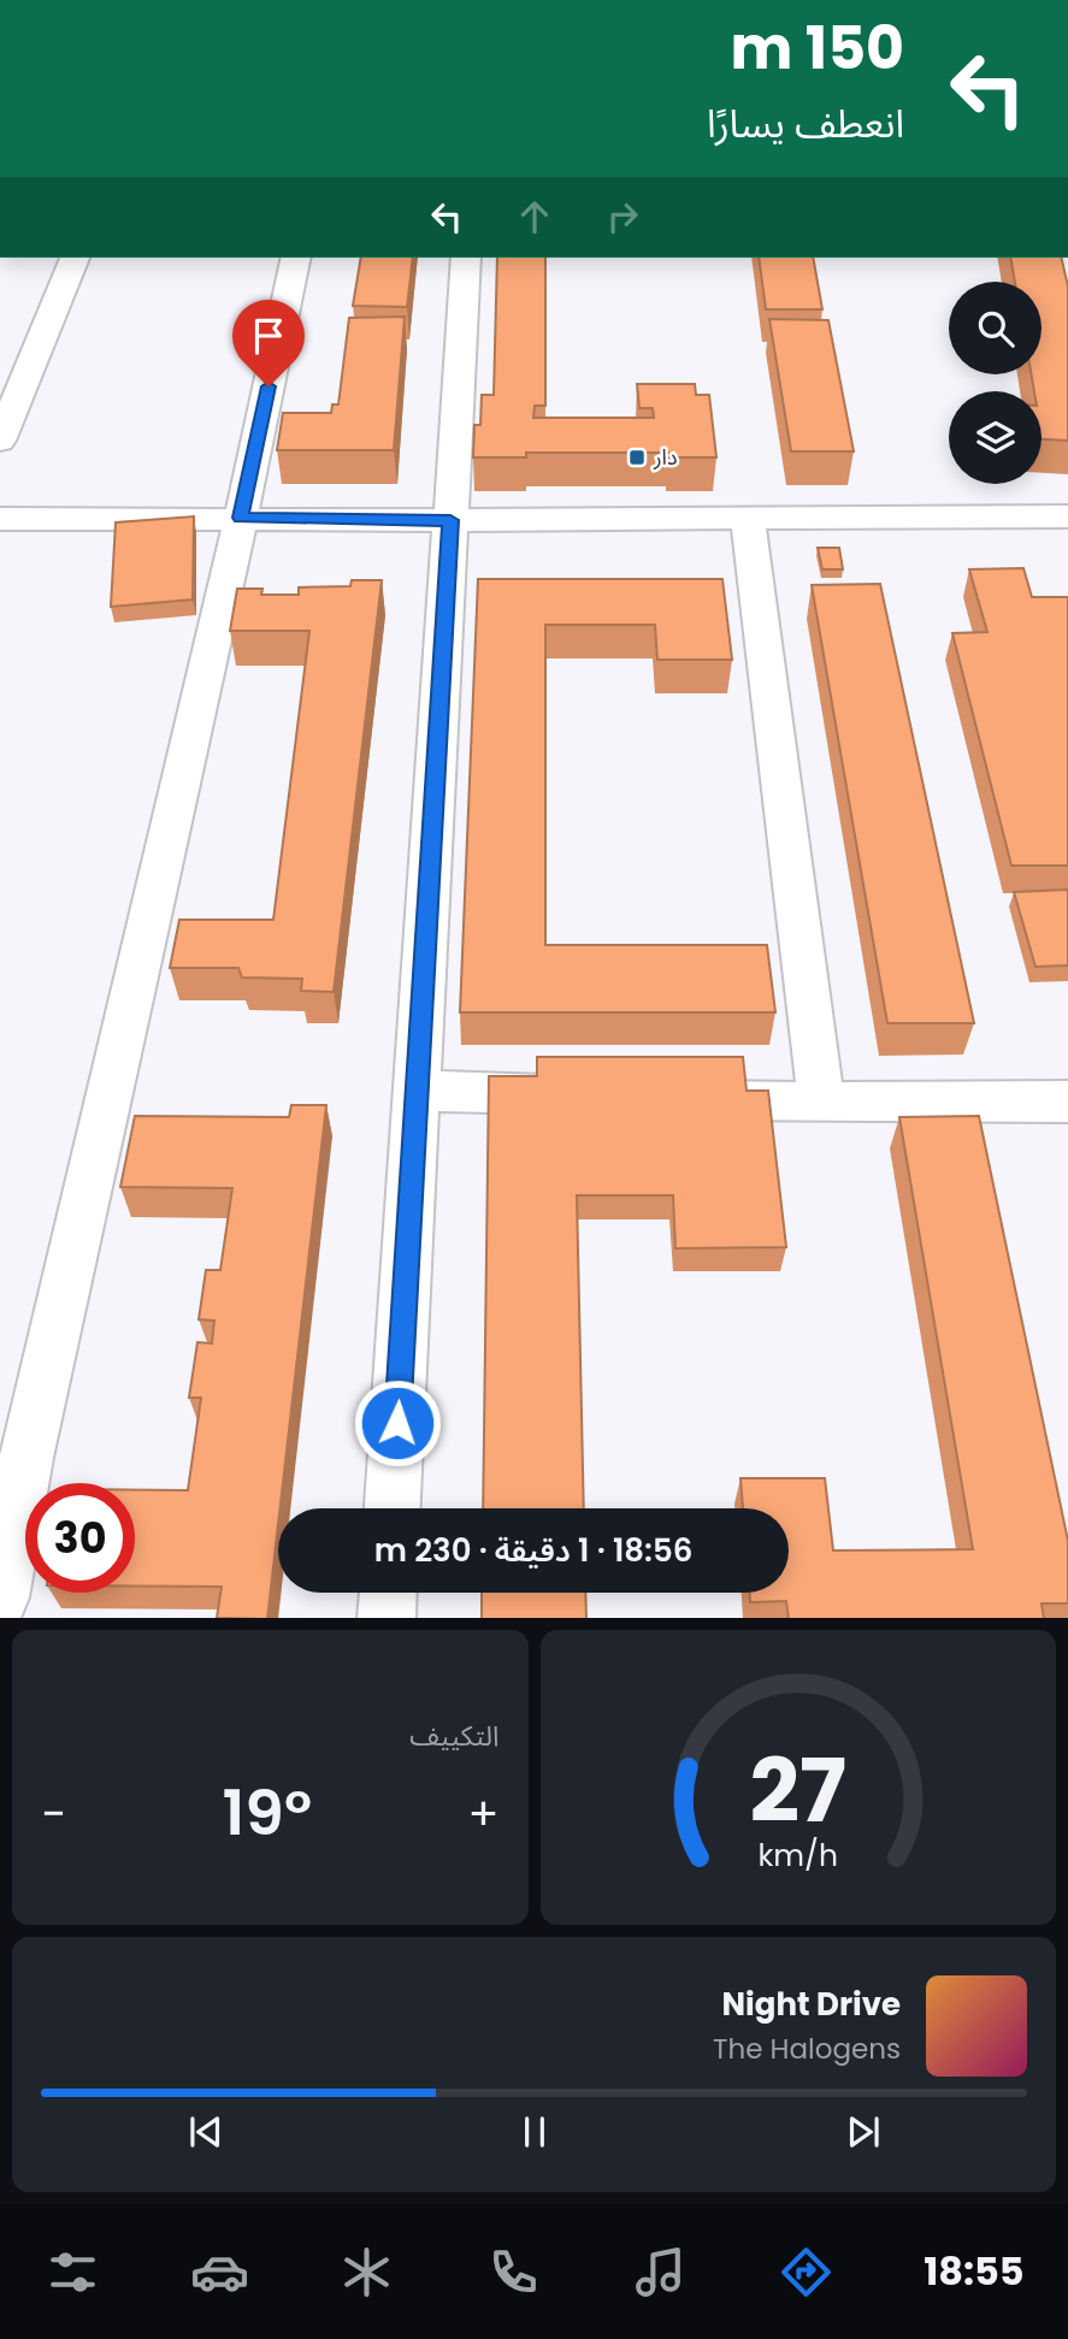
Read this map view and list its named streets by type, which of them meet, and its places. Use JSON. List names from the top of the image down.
{
  "places": {
    "transit": ["دار"]
  },
  "page": {
    "turn": ["150 m", "انعطف يسارًا"],
    "limit": "30",
    "trip": "18:56 · 1 دقيقة · 230 m",
    "tile": "التكييف",
    "heat": ["−", "19°", "+"],
    "song": ["Night Drive", "The Halogens"],
    "tabs": "18:55",
    "gauge": ["27", "km/h"]
  }
}
